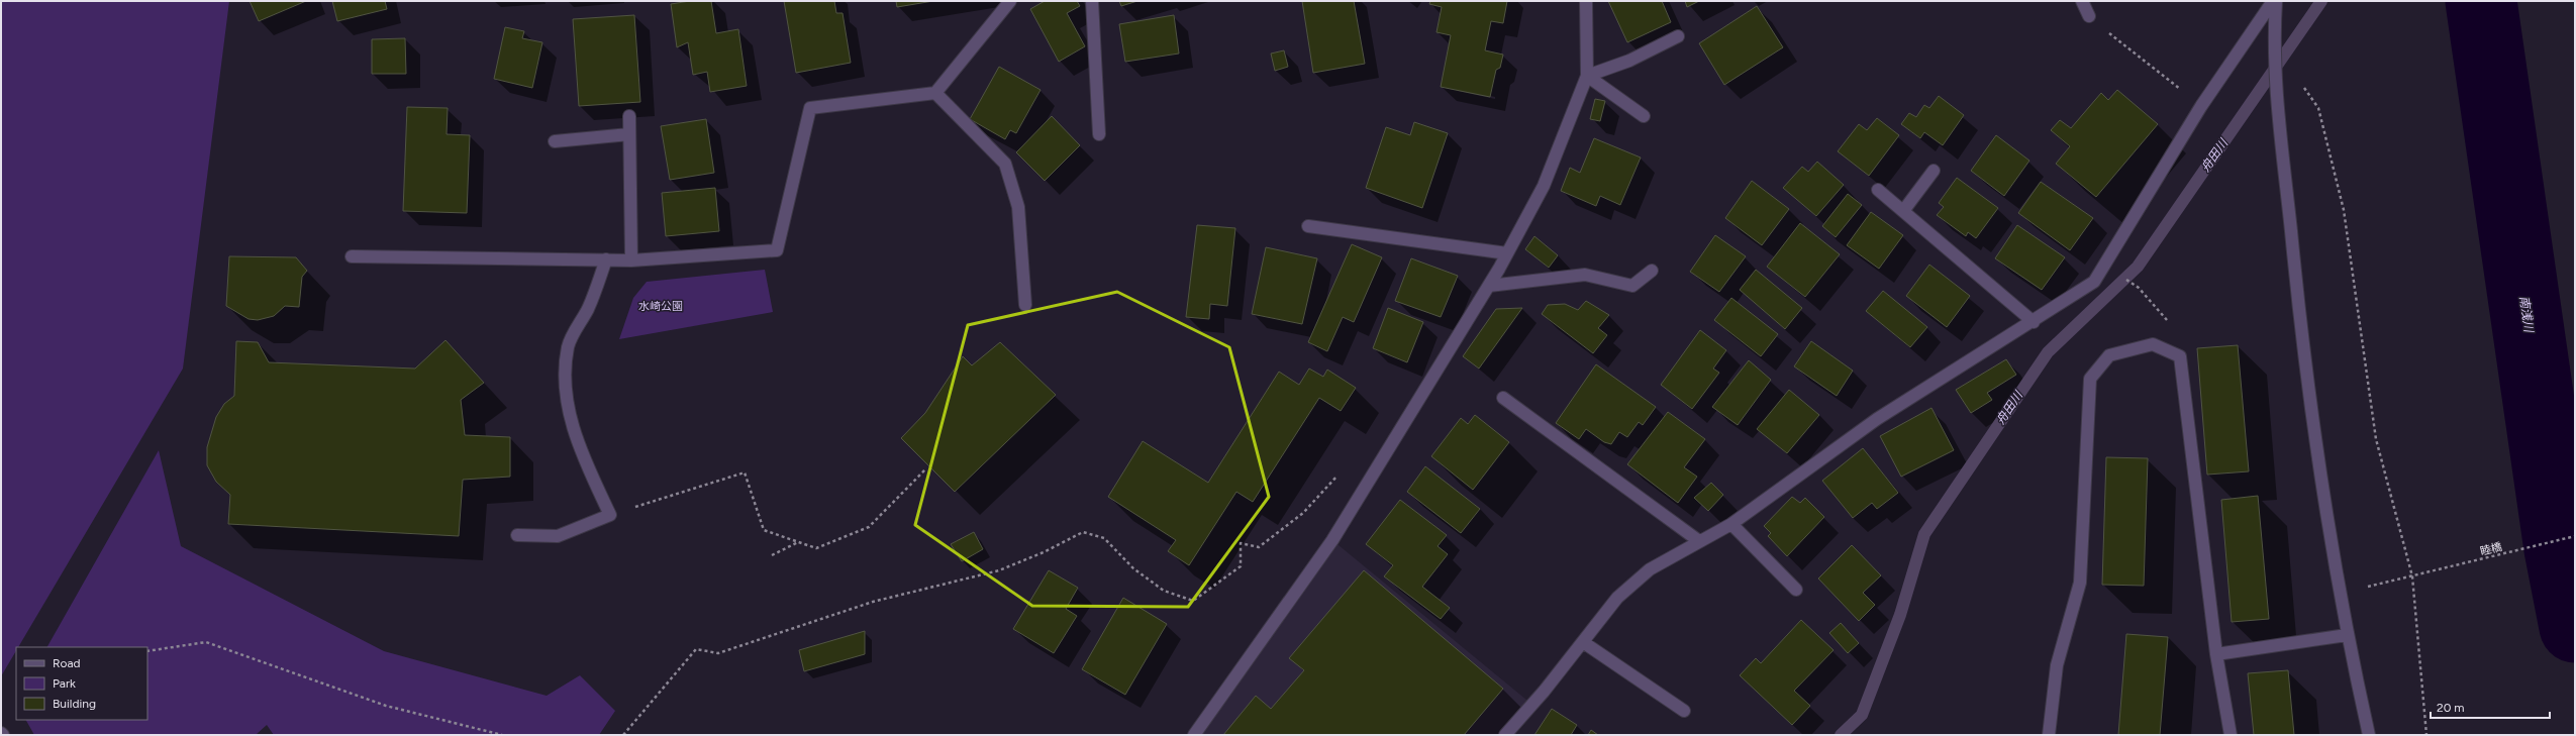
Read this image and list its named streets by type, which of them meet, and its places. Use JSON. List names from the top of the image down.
{
  "streets": {
    "path": ["睦橋"]
  },
  "water": ["舟田川", "南浅川"],
  "parks": ["水崎公園"],
  "legend": ["Road", "Park", "Building"],
  "scale_bar": "20 m"
}
